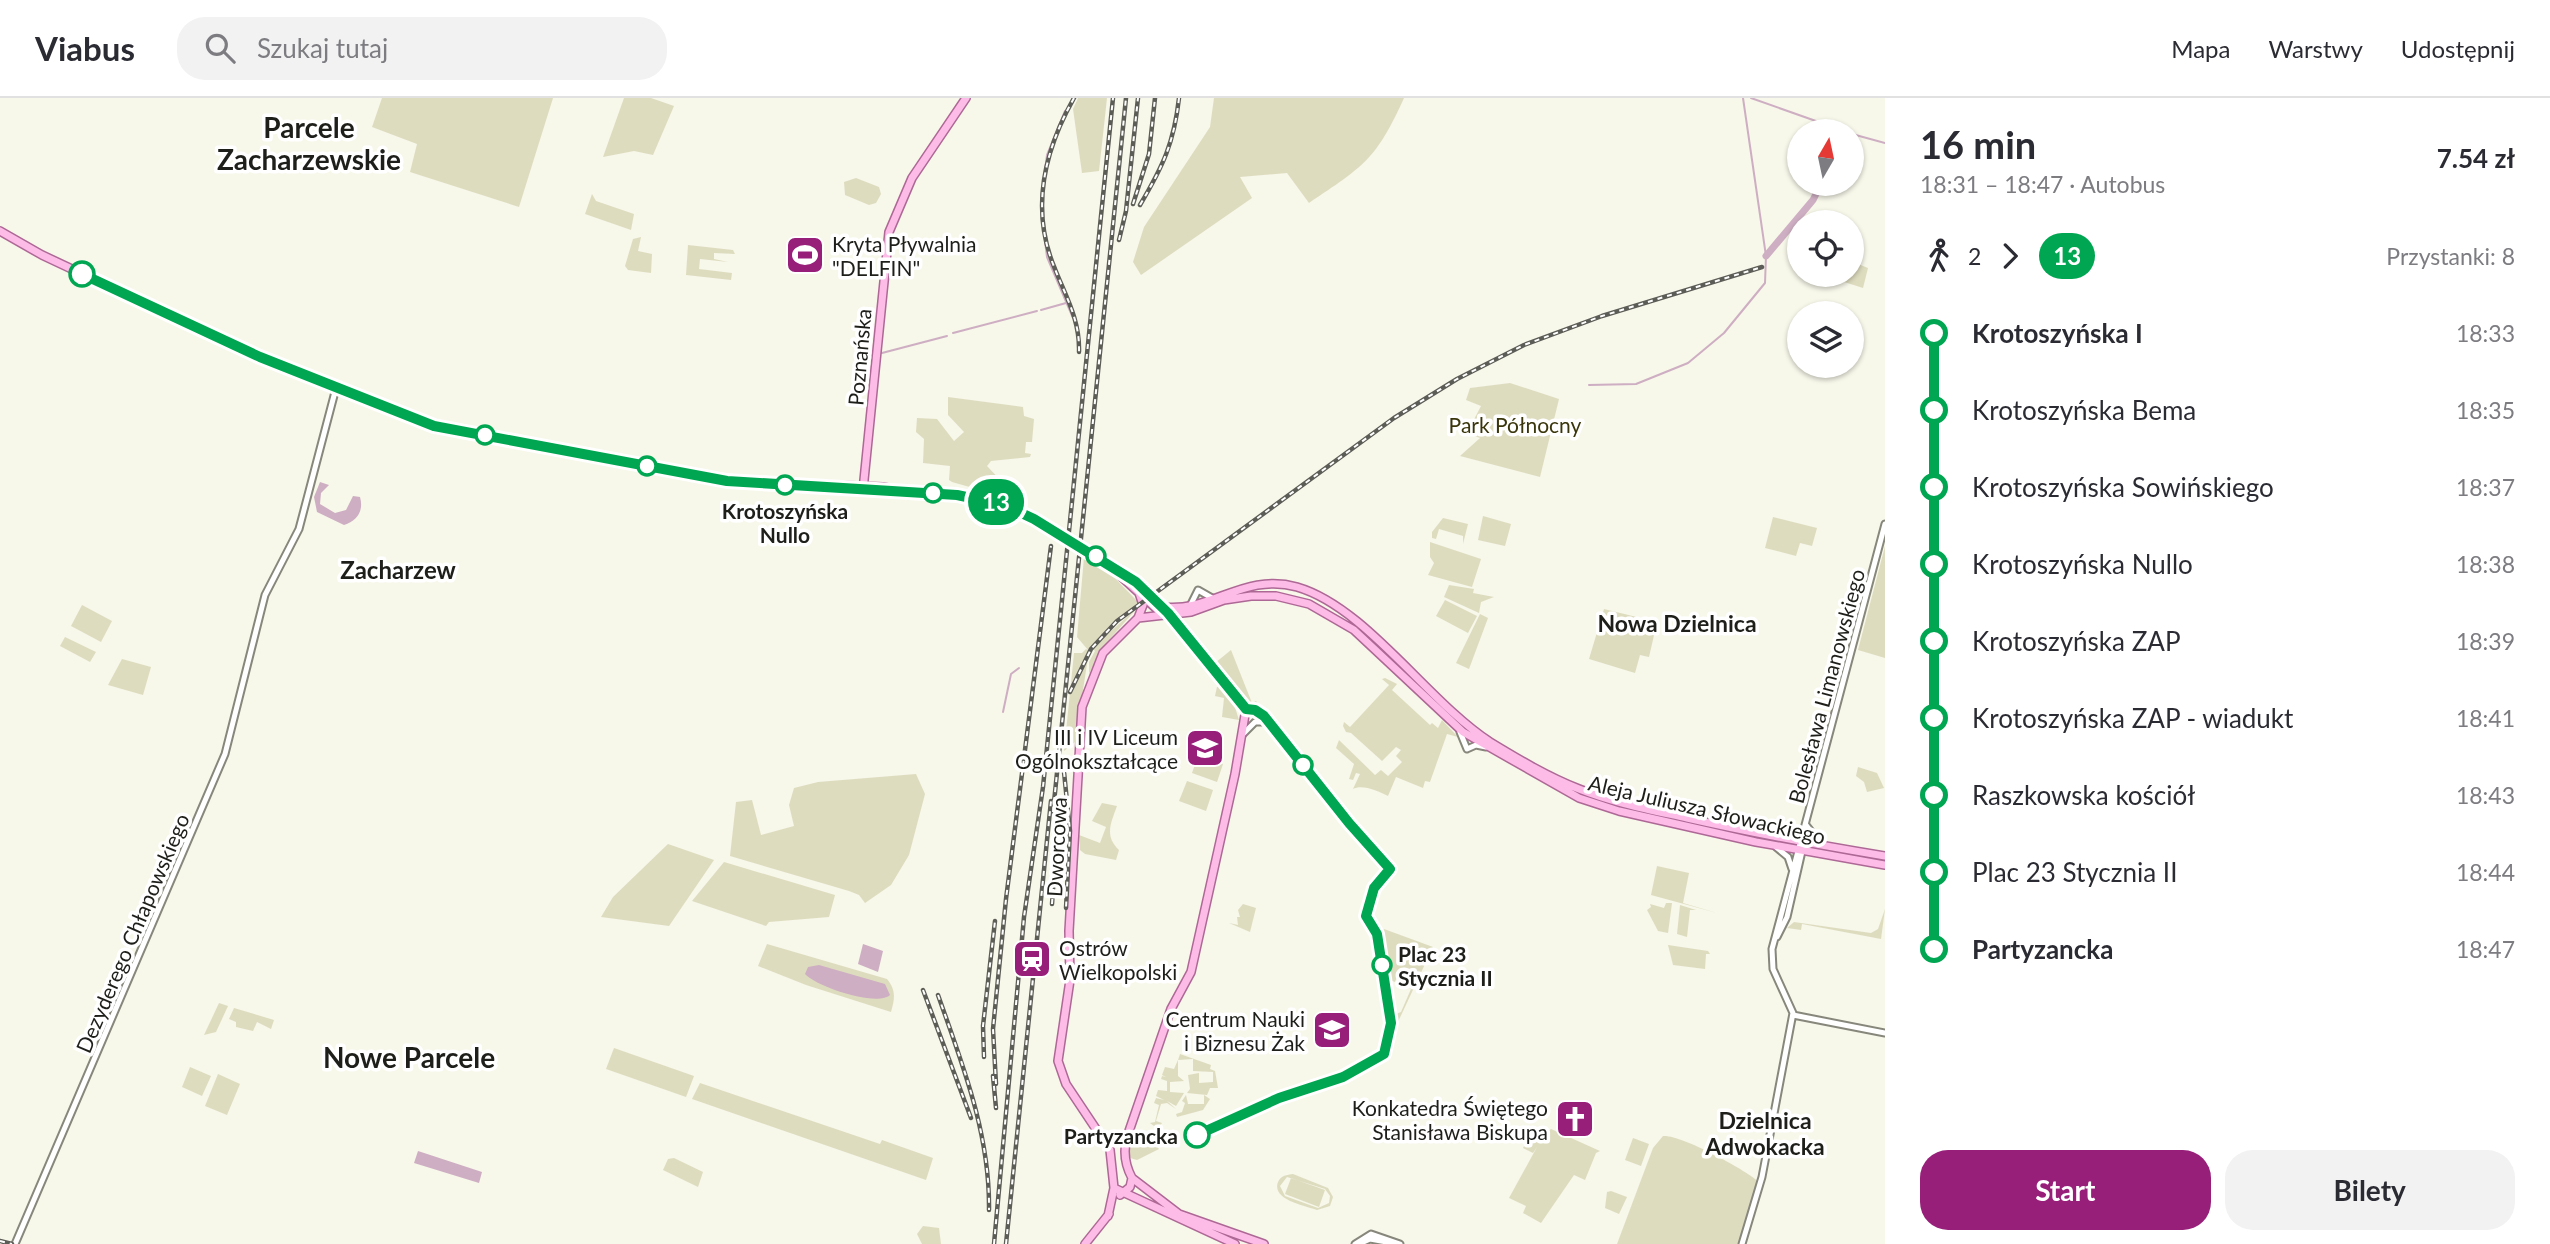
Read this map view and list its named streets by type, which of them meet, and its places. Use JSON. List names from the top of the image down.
{
  "streets": {
    "main road": ["Poznańska", "Aleja Juliusza Słowackiego", "Dworcowa"],
    "street": ["Bolesława Limanowskiego", "Dezyderego Chłapowskiego"]
  },
  "crossings": [
    ["Bolesława Limanowskiego", "Aleja Juliusza Słowackiego"]
  ],
  "districts": [
    "Parcele Zacharzewskie",
    "Zacharzew",
    "Nowa Dzielnica",
    "Nowe Parcele",
    "Dzielnica Adwokacka"
  ],
  "parks": ["Park Północny"],
  "places": {
    "sports": ["Kryta Pływalnia \"DELFIN\""],
    "other": ["Krotoszyńska Nullo", "Plac 23 Stycznia II", "Partyzancka"],
    "school or university": ["III i IV Liceum Ogólnokształcące", "Centrum Nauki i Biznesu Żak"],
    "station": ["Ostrów Wielkopolski"],
    "church": ["Konkatedra Świętego Stanisława Biskupa"]
  },
  "lines": ["bus line 13"],
  "north": "top",
  "page": {
    "header": "Viabus",
    "search": "Szukaj tutaj",
    "nav": ["Mapa", "Warstwy", "Udostępnij"],
    "on_map": "13",
    "heading": ["16 min", "18:31 – 18:47 · Autobus", "7.54 zł"],
    "legs": ["2", "13", "Przystanki: 8"],
    "list": [
      {
        "name": "Krotoszyńska I",
        "value": "18:33"
      },
      {
        "name": "Krotoszyńska Bema",
        "value": "18:35"
      },
      {
        "name": "Krotoszyńska Sowińskiego",
        "value": "18:37"
      },
      {
        "name": "Krotoszyńska Nullo",
        "value": "18:38"
      },
      {
        "name": "Krotoszyńska ZAP",
        "value": "18:39"
      },
      {
        "name": "Krotoszyńska ZAP - wiadukt",
        "value": "18:41"
      },
      {
        "name": "Raszkowska kościół",
        "value": "18:43"
      },
      {
        "name": "Plac 23 Stycznia II",
        "value": "18:44"
      },
      {
        "name": "Partyzancka",
        "value": "18:47"
      }
    ],
    "buttons": ["Start", "Bilety"]
  }
}
